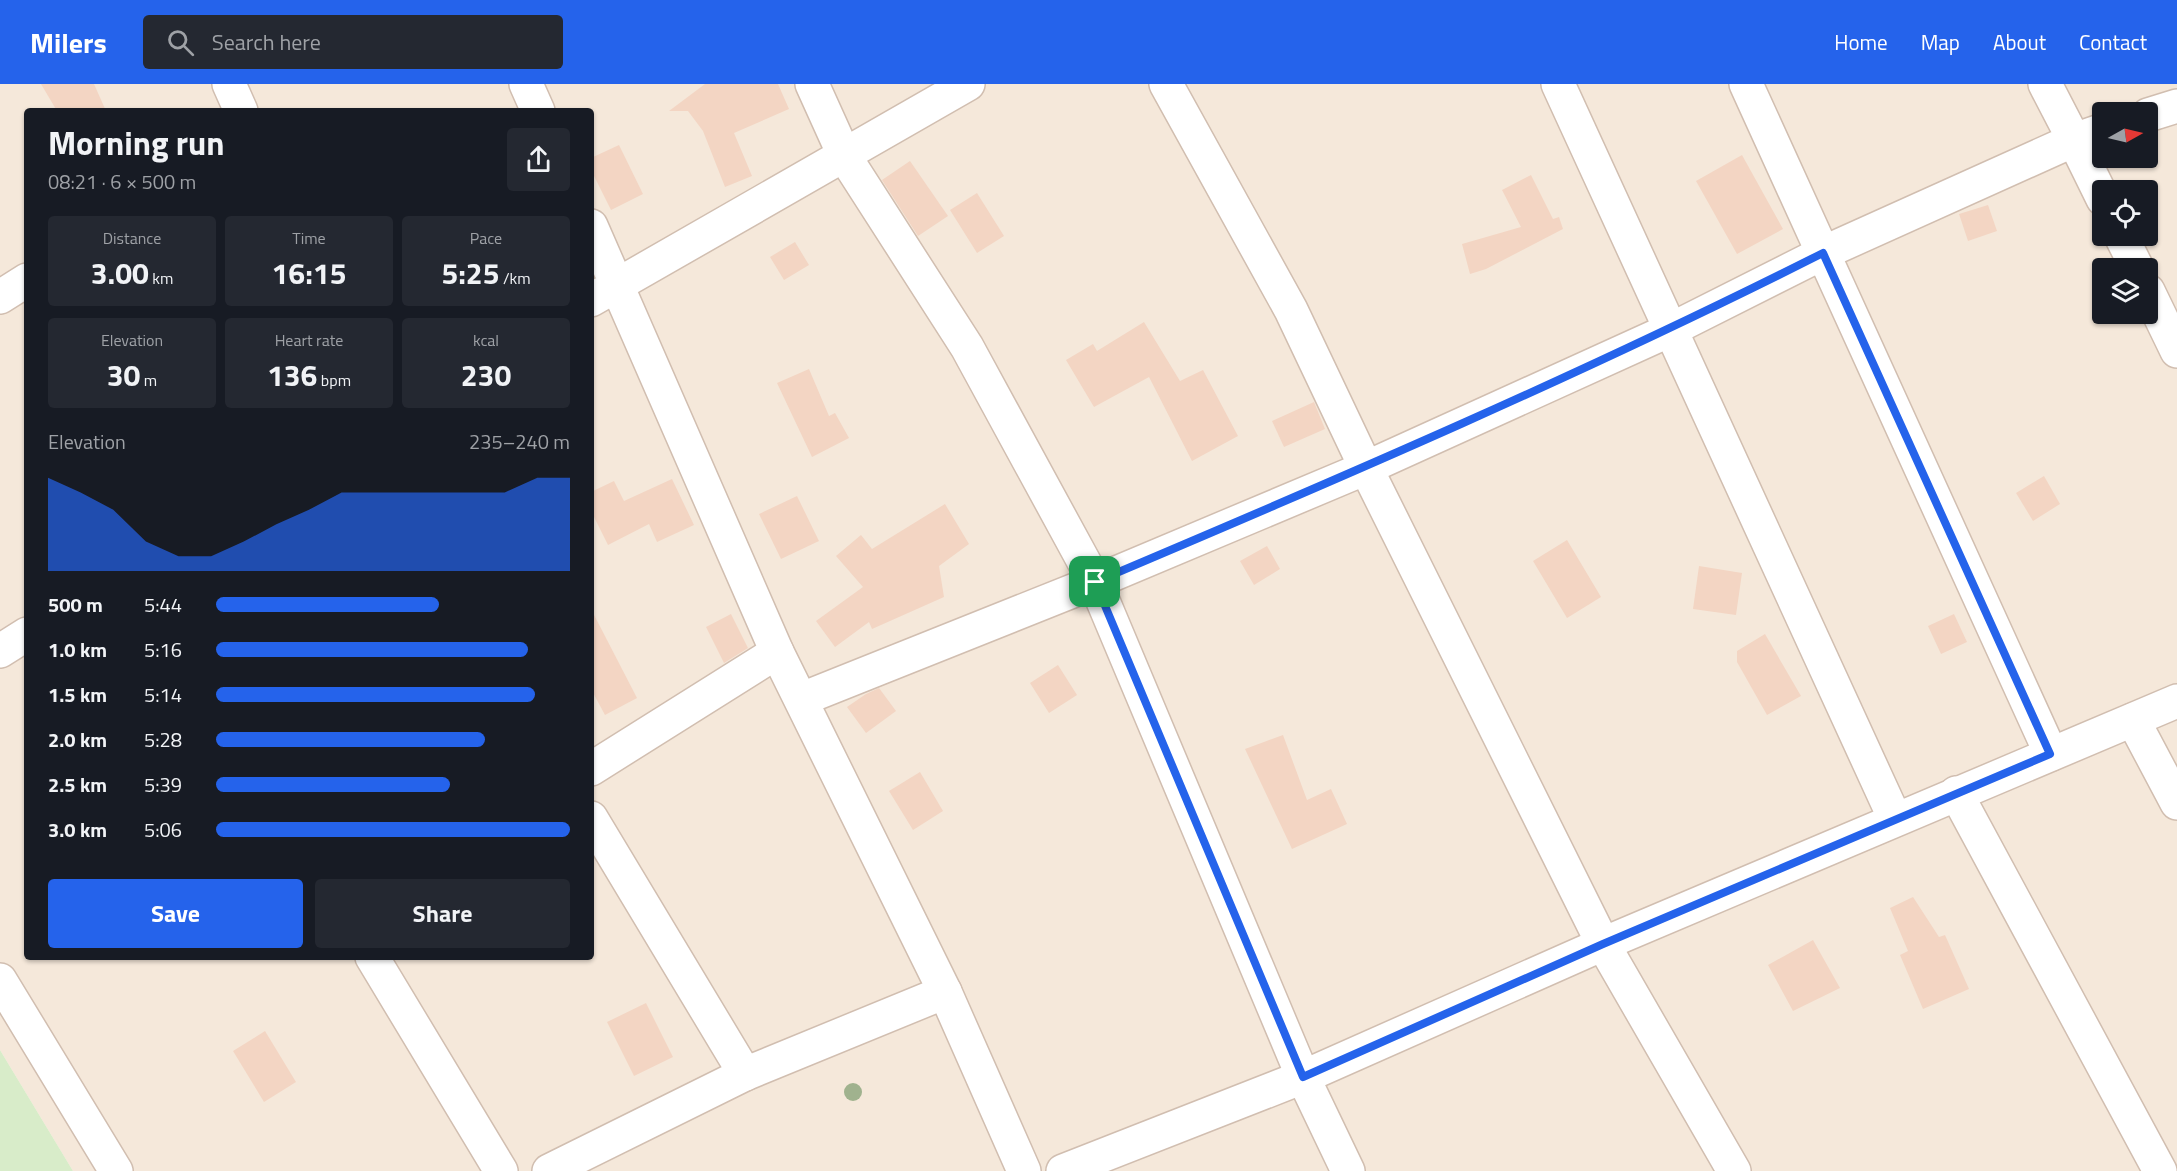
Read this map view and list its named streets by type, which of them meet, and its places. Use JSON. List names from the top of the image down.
{
  "north": "right",
  "page": {
    "header": "Milers",
    "search": "Search here",
    "nav": [
      "Home",
      "Map",
      "About",
      "Contact"
    ],
    "heading": ["Morning run", "08:21 · 6 × 500 m"],
    "stats": [
      ["Distance", "3.00 km"],
      ["Time", "16:15"],
      ["Pace", "5:25 /km"],
      ["Elevation", "30 m"],
      ["Heart rate", "136 bpm"],
      ["kcal", "230"]
    ],
    "chart": ["Elevation", "235–240 m"],
    "list": [
      {
        "name": "500 m",
        "note": "5:44"
      },
      {
        "name": "1.0 km",
        "note": "5:16"
      },
      {
        "name": "1.5 km",
        "note": "5:14"
      },
      {
        "name": "2.0 km",
        "note": "5:28"
      },
      {
        "name": "2.5 km",
        "note": "5:39"
      },
      {
        "name": "3.0 km",
        "note": "5:06"
      }
    ],
    "buttons": ["Save", "Share"]
  }
}
